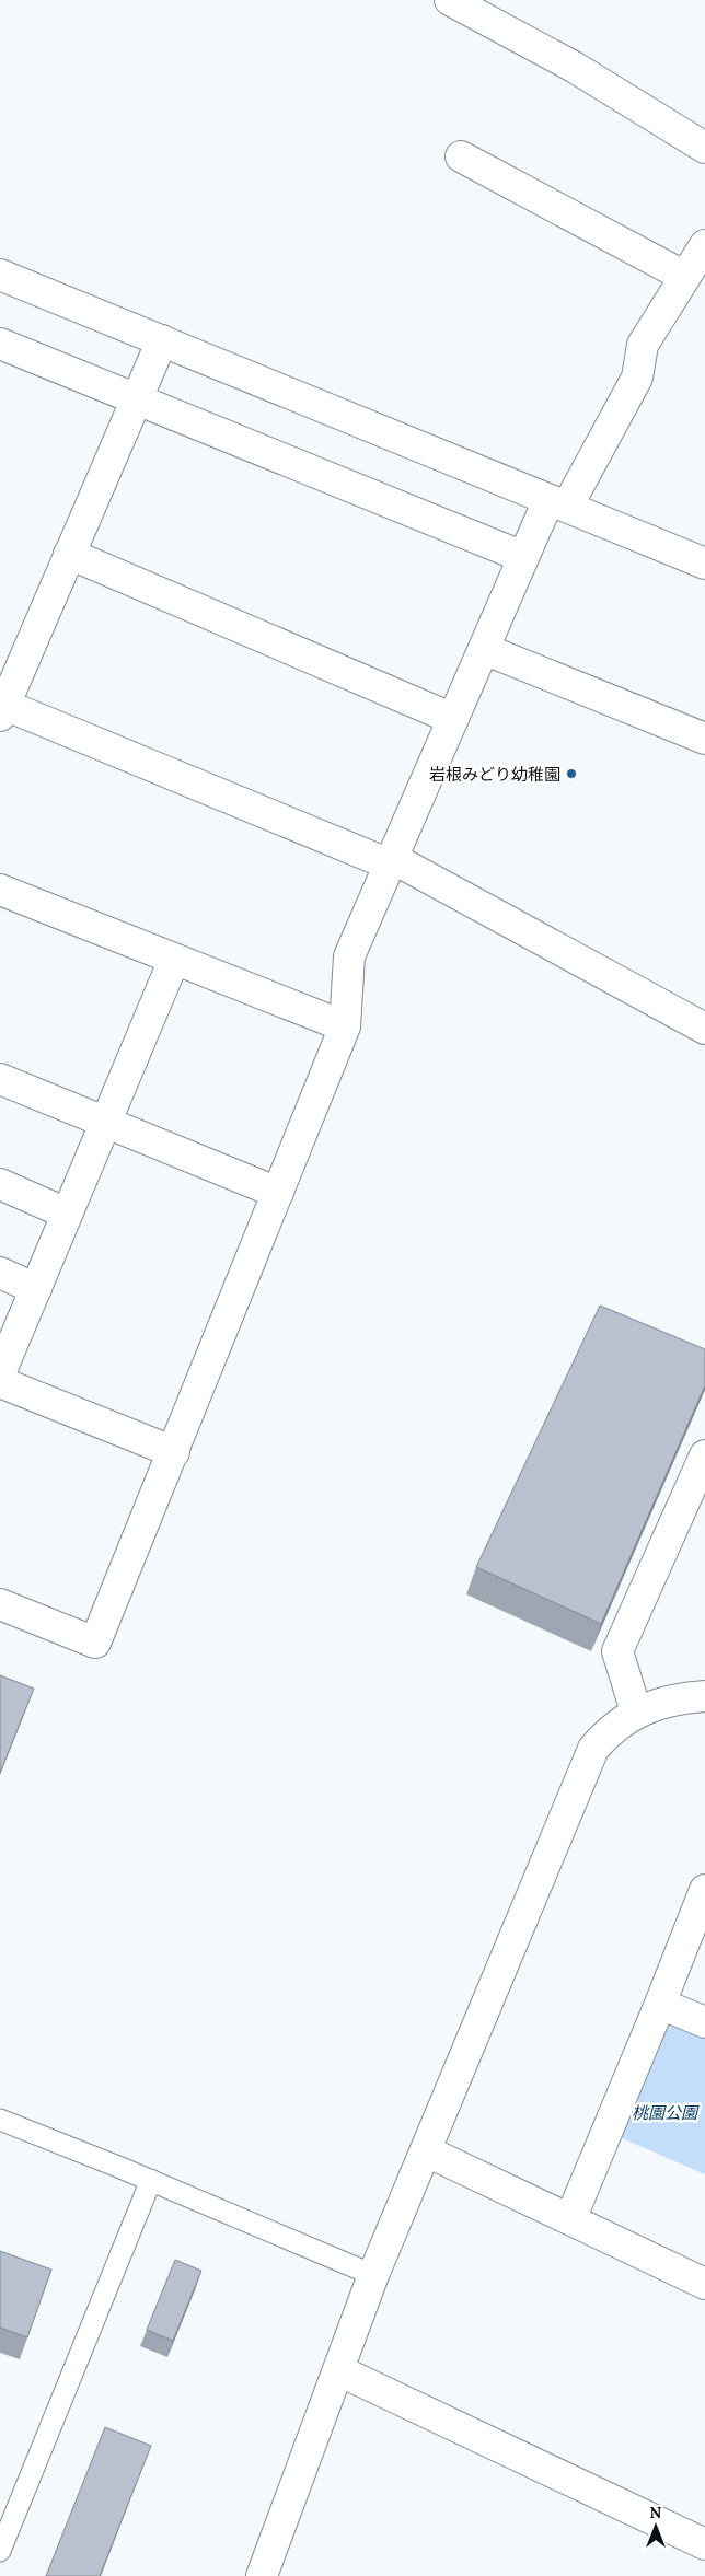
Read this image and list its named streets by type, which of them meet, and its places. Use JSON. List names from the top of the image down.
{
  "parks": ["桃園公園"],
  "places": ["岩根みどり幼稚園"],
  "north": "top"
}
